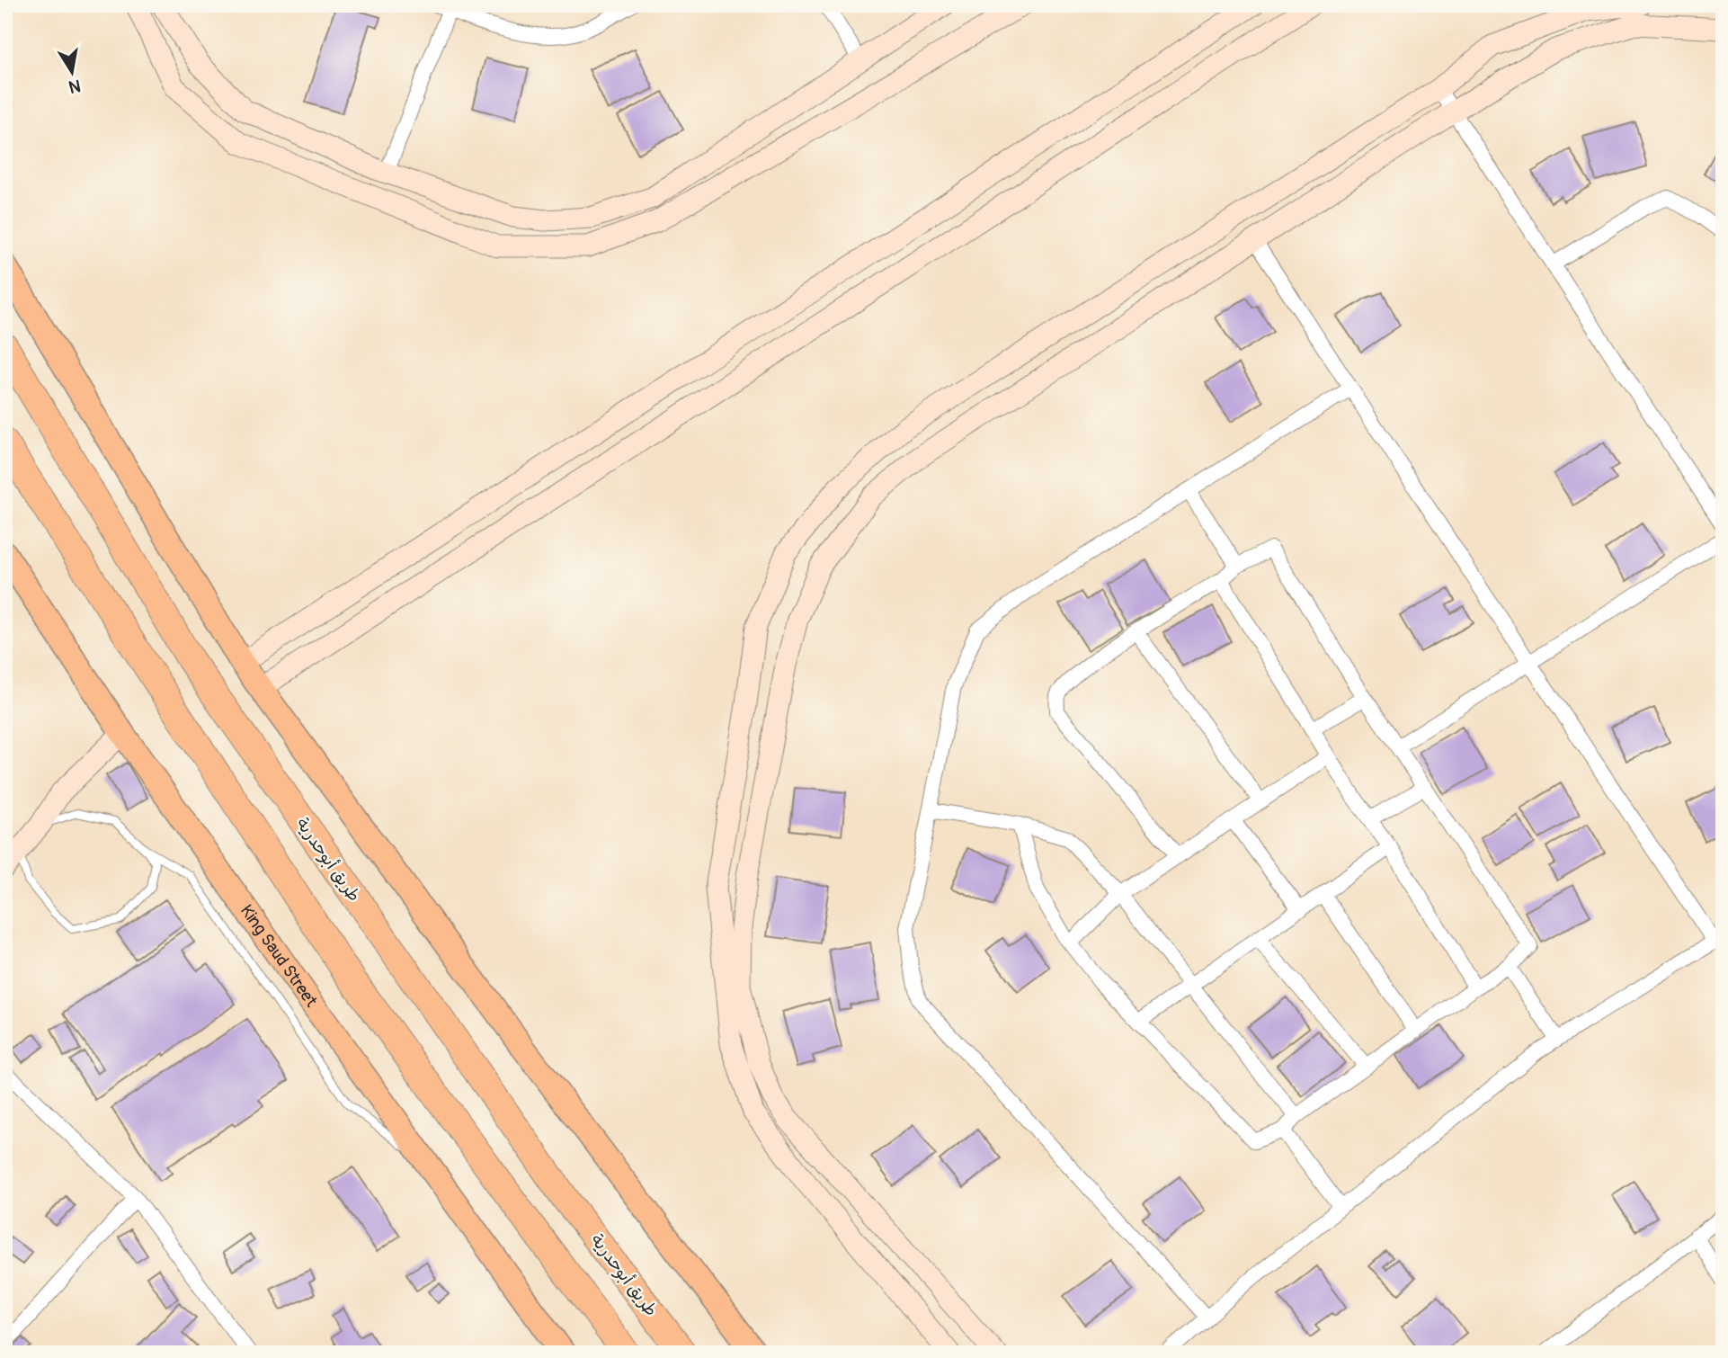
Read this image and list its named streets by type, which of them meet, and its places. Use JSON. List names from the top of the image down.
{
  "streets": {
    "highway": ["طريق أبوحدرية"],
    "main road": ["King Saud Street"]
  },
  "north": "bottom"
}
